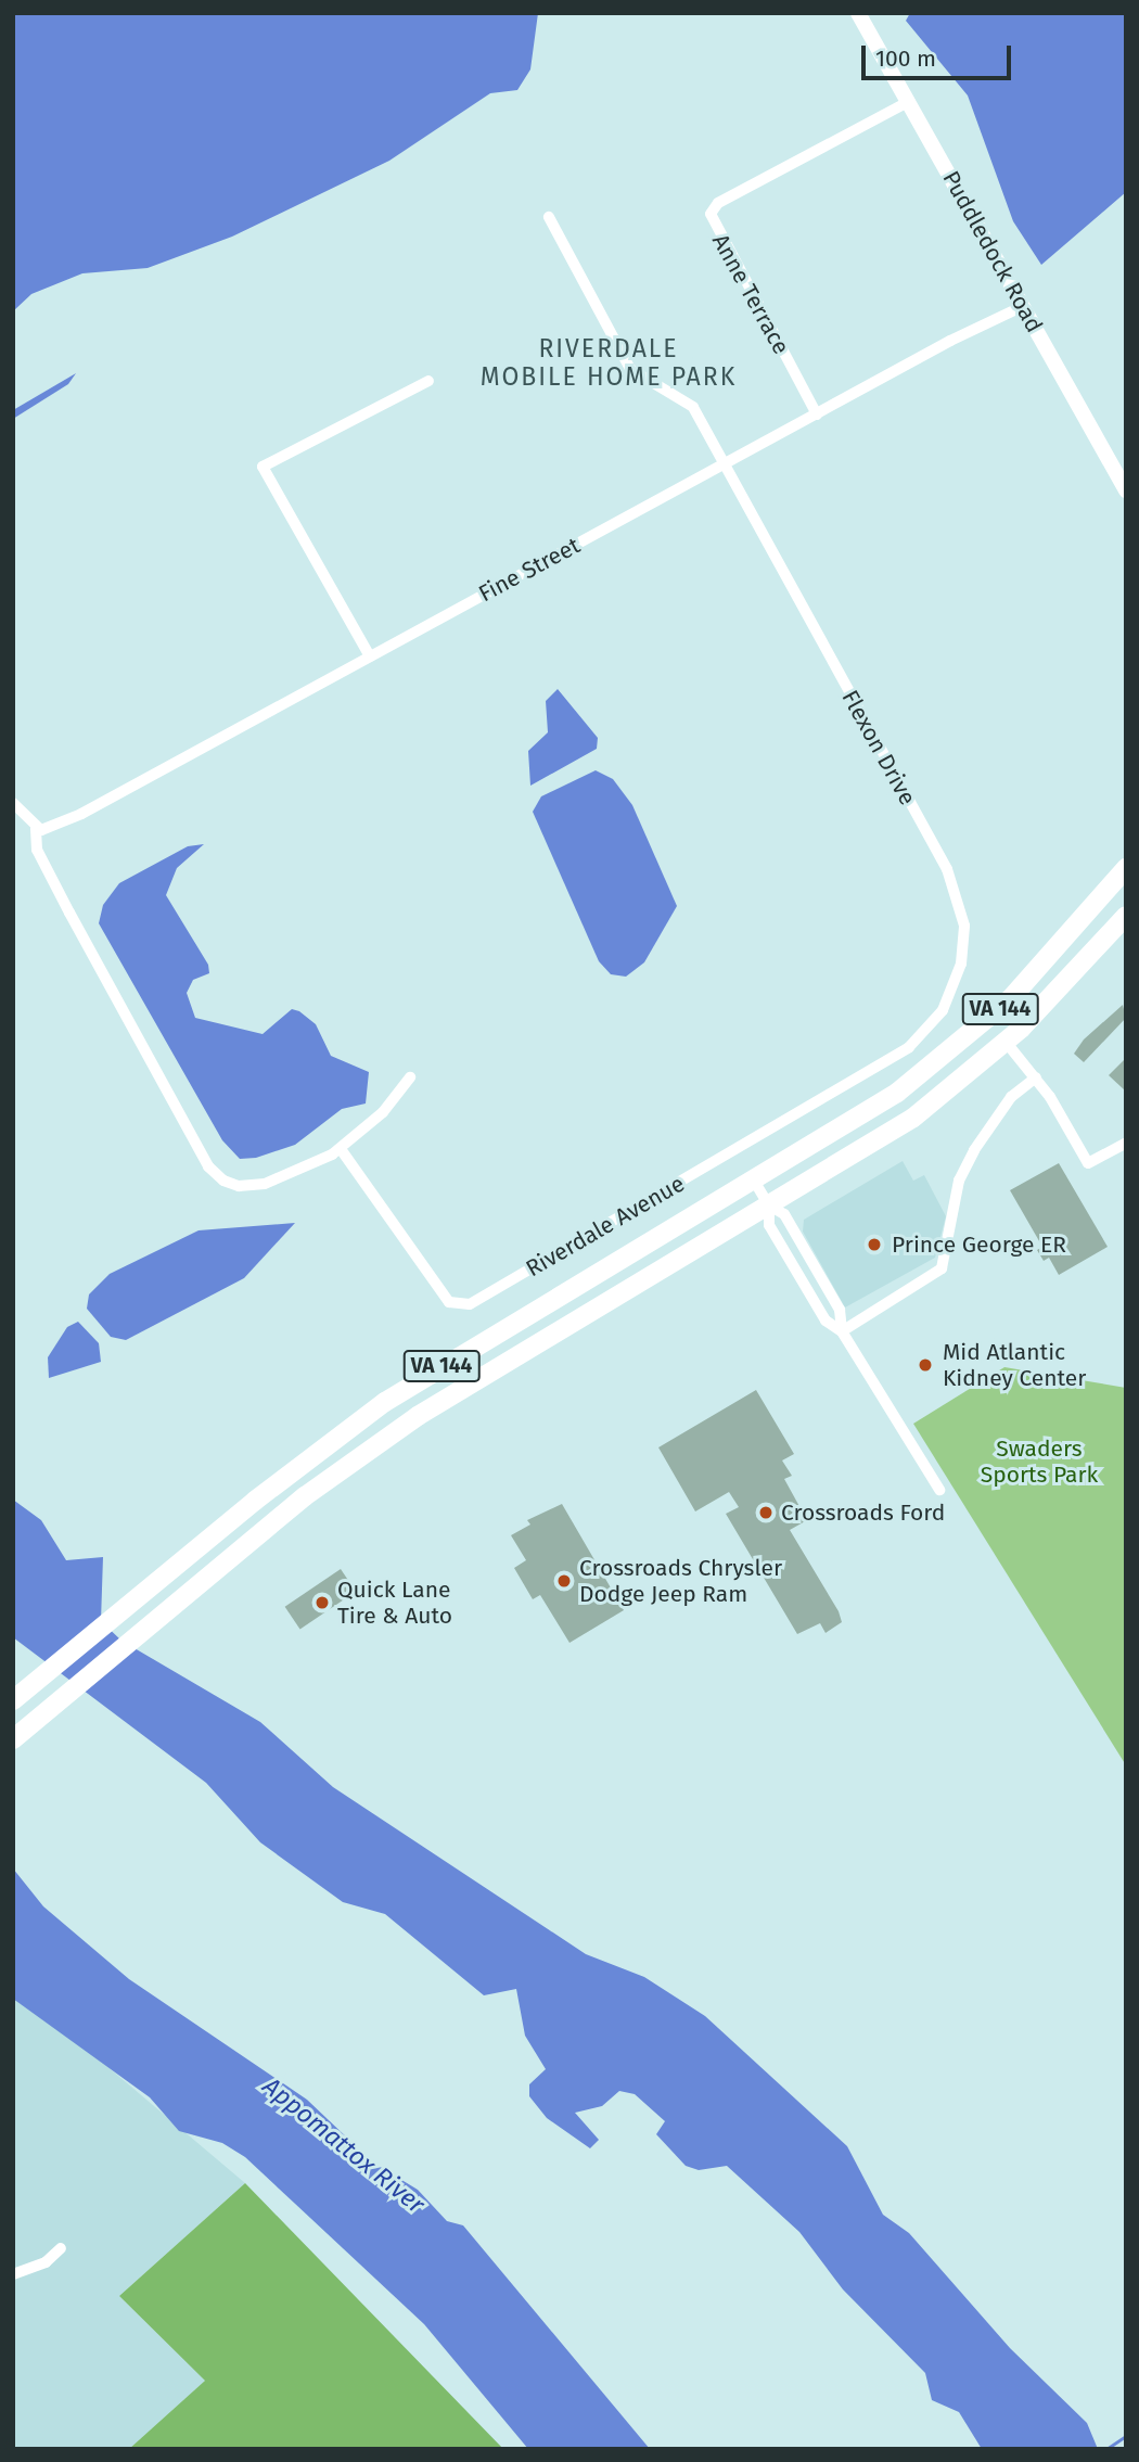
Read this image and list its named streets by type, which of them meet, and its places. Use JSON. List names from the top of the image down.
{
  "streets": {
    "main road": ["VA 144"],
    "street": [
      "Puddledock Road",
      "Anne Terrace",
      "Fine Street",
      "Flexon Drive",
      "Riverdale Avenue"
    ]
  },
  "crossings": [
    ["Puddledock Road", "Anne Terrace"],
    ["Puddledock Road", "Fine Street"],
    ["Anne Terrace", "Fine Street"],
    ["Fine Street", "Flexon Drive"],
    ["Flexon Drive", "Riverdale Avenue"]
  ],
  "districts": ["RIVERDALE MOBILE HOME PARK"],
  "water": ["Appomattox River"],
  "parks": ["Swaders Sports Park"],
  "places": [
    "Prince George ER",
    "Mid Atlantic Kidney Center",
    "Crossroads Ford",
    "Crossroads Chrysler Dodge Jeep Ram",
    "Quick Lane Tire & Auto"
  ],
  "scale_bar": "100 m"
}
